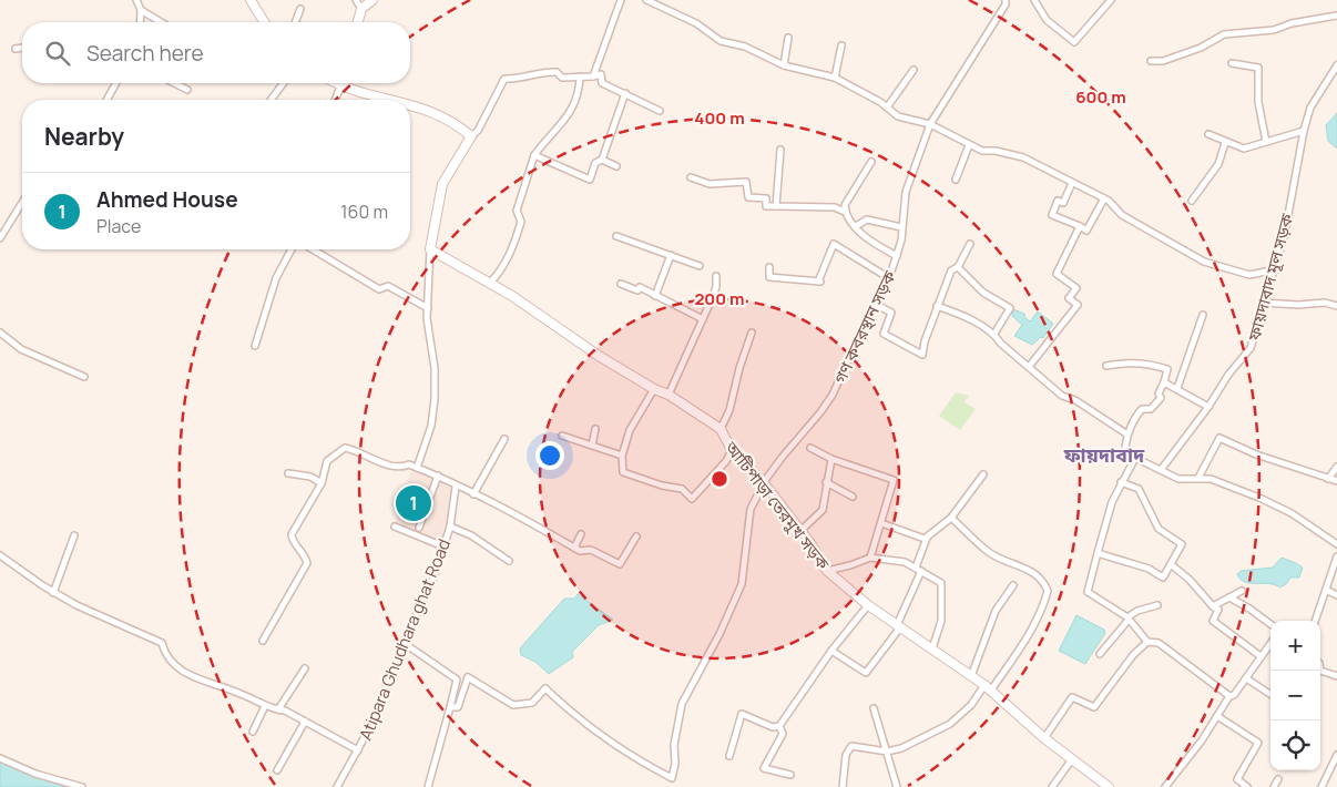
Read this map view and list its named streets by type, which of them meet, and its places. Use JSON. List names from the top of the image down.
{
  "streets": {
    "main road": ["আটিপাড়া তেরমুখ সড়ক"],
    "street": ["ফায়দাবাদ মূল সড়ক", "গণ কবরস্থান সড়ক", "Atipara Ghudhara ghat Road"]
  },
  "crossings": [
    ["গণ কবরস্থান সড়ক", "আটিপাড়া তেরমুখ সড়ক"]
  ],
  "districts": ["ফায়দাবাদ"],
  "page": {
    "search": "Search here",
    "heading": "Nearby",
    "list": [
      {
        "mark": "1",
        "name": "Ahmed House",
        "note": "Place",
        "value": "160 m"
      }
    ],
    "pins": "1",
    "map_buttons": ["+", "−"]
  },
  "rings": ["600 m", "400 m", "200 m"]
}
